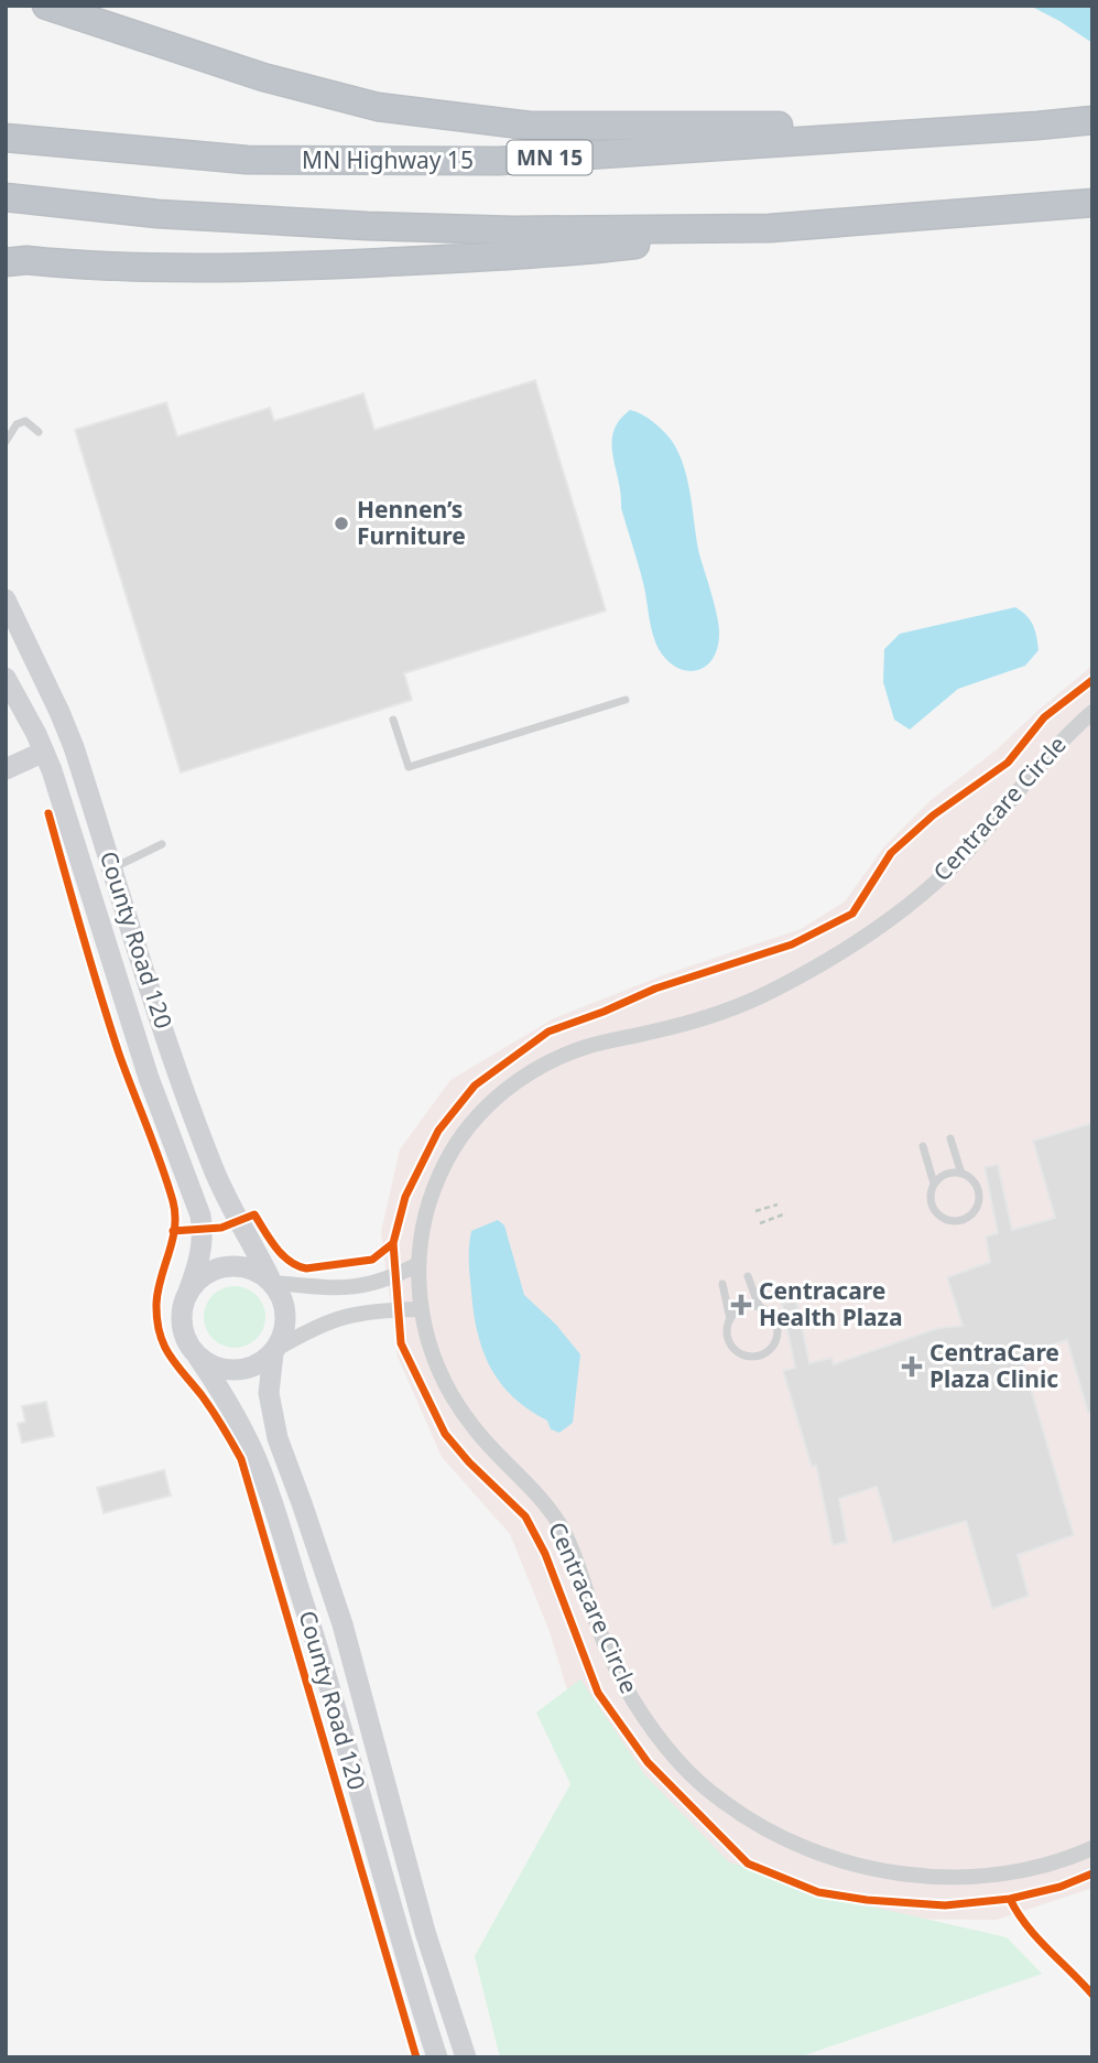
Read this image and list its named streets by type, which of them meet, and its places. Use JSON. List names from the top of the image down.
{
  "streets": {
    "highway": ["MN 15", "MN Highway 15"],
    "street": ["Centracare Circle", "County Road 120"]
  },
  "places": {
    "other": ["Hennen’s Furniture"],
    "health": ["Centracare Health Plaza", "CentraCare Plaza Clinic"]
  }
}
